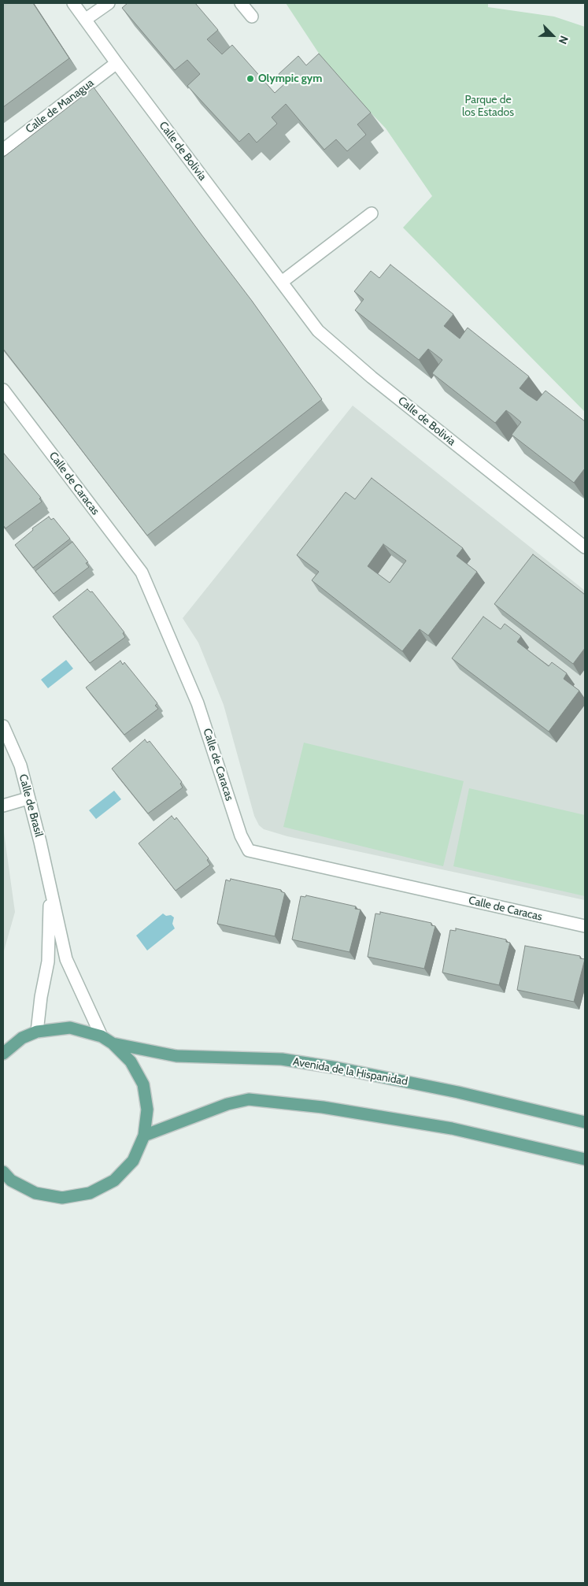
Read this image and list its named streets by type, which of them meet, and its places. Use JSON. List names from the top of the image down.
{
  "streets": {
    "main road": ["Avenida de la Hispanidad"],
    "street": [
      "Calle de Managua",
      "Calle de Bolivia",
      "Calle de Caracas",
      "Calle de Brasil"
    ]
  },
  "crossings": [
    ["Calle de Managua", "Calle de Bolivia"]
  ],
  "parks": ["Parque de los Estados"],
  "places": ["Olympic gym"],
  "north": "bottom right"
}
